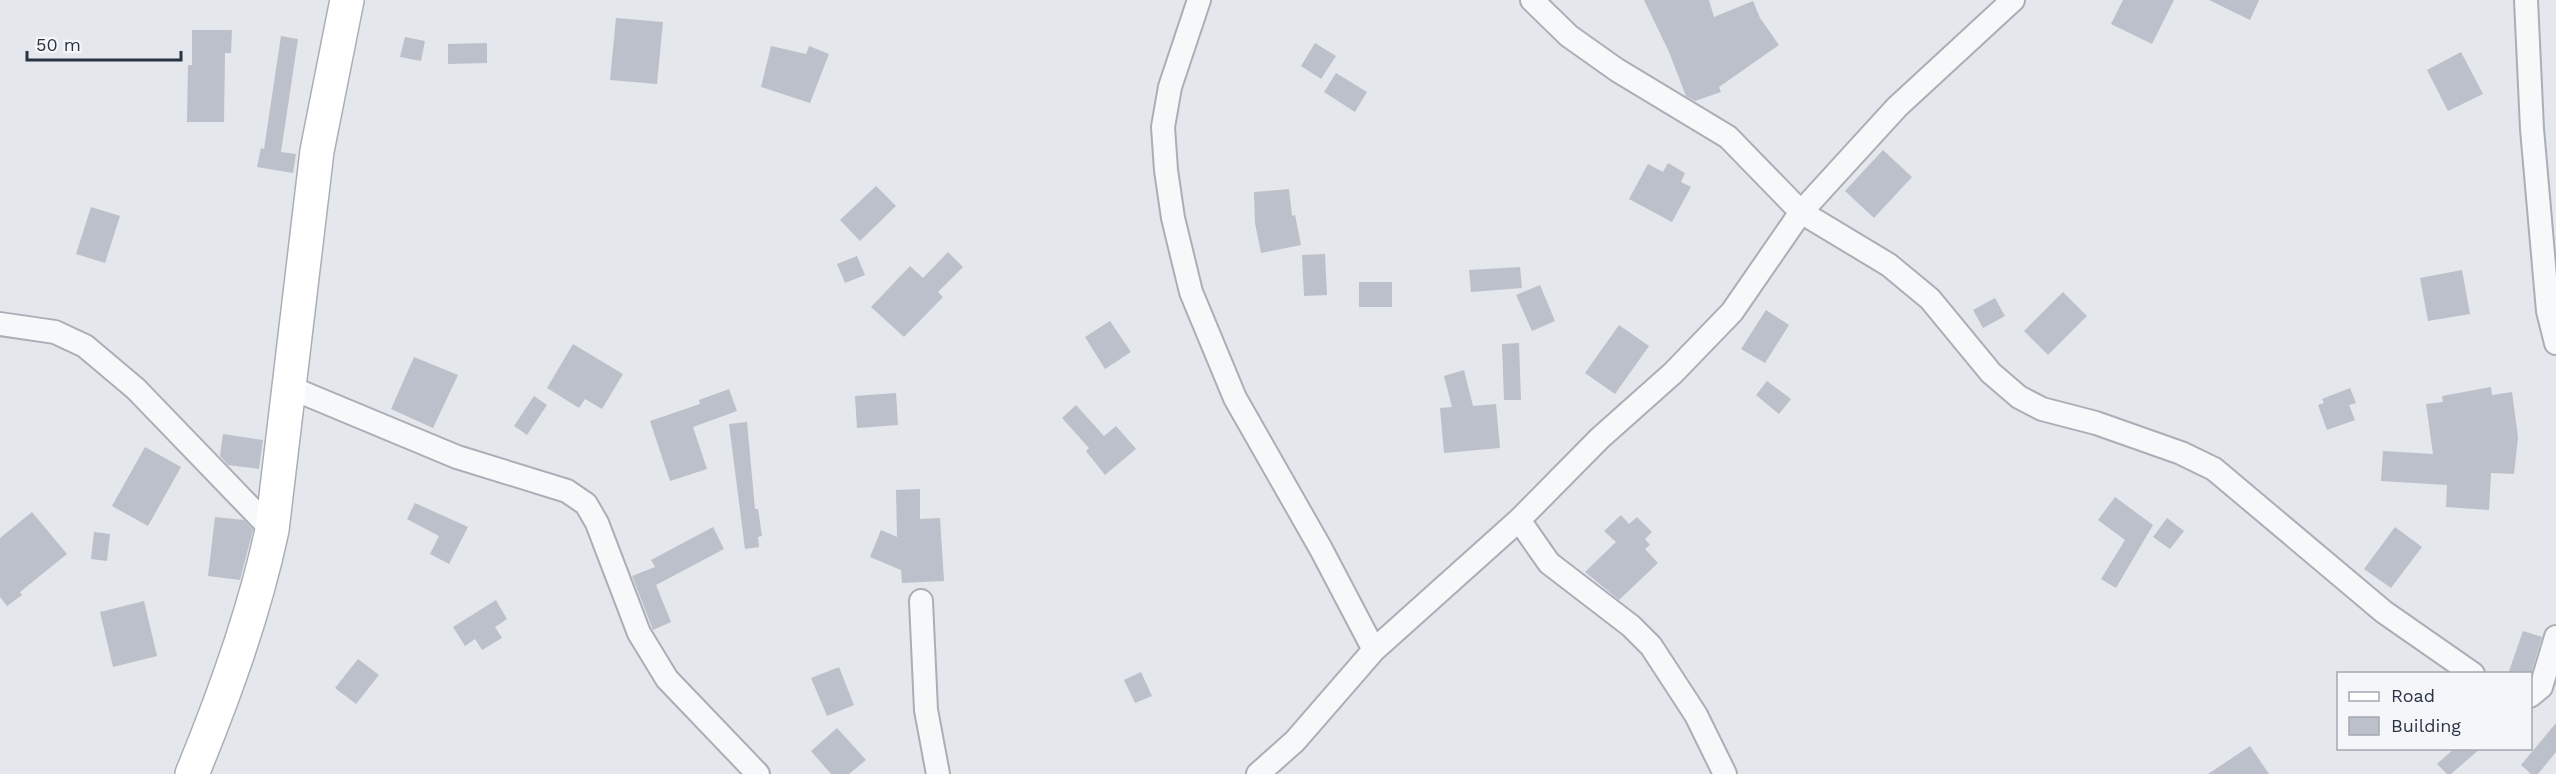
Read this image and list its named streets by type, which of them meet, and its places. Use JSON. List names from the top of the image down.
{
  "legend": ["Road", "Building"],
  "scale_bar": "50 m"
}
